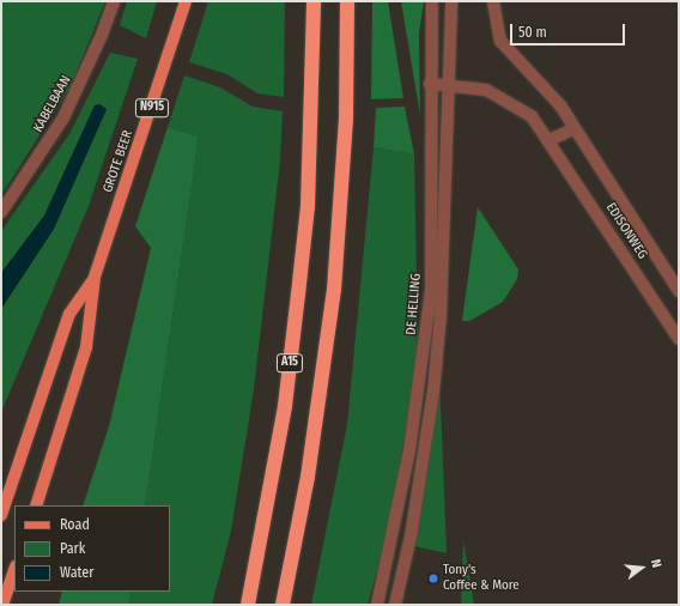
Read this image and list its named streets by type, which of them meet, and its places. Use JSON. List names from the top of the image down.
{
  "streets": {
    "highway": ["A15"],
    "main road": ["N915", "GROTE BEER"],
    "street": ["KABELBAAN", "EDISONWEG", "DE HELLING"]
  },
  "crossings": [
    ["EDISONWEG", "DE HELLING"]
  ],
  "places": ["Tony's Coffee & More"],
  "legend": ["Road", "Park", "Water"],
  "scale_bar": "50 m",
  "north": "right"
}
